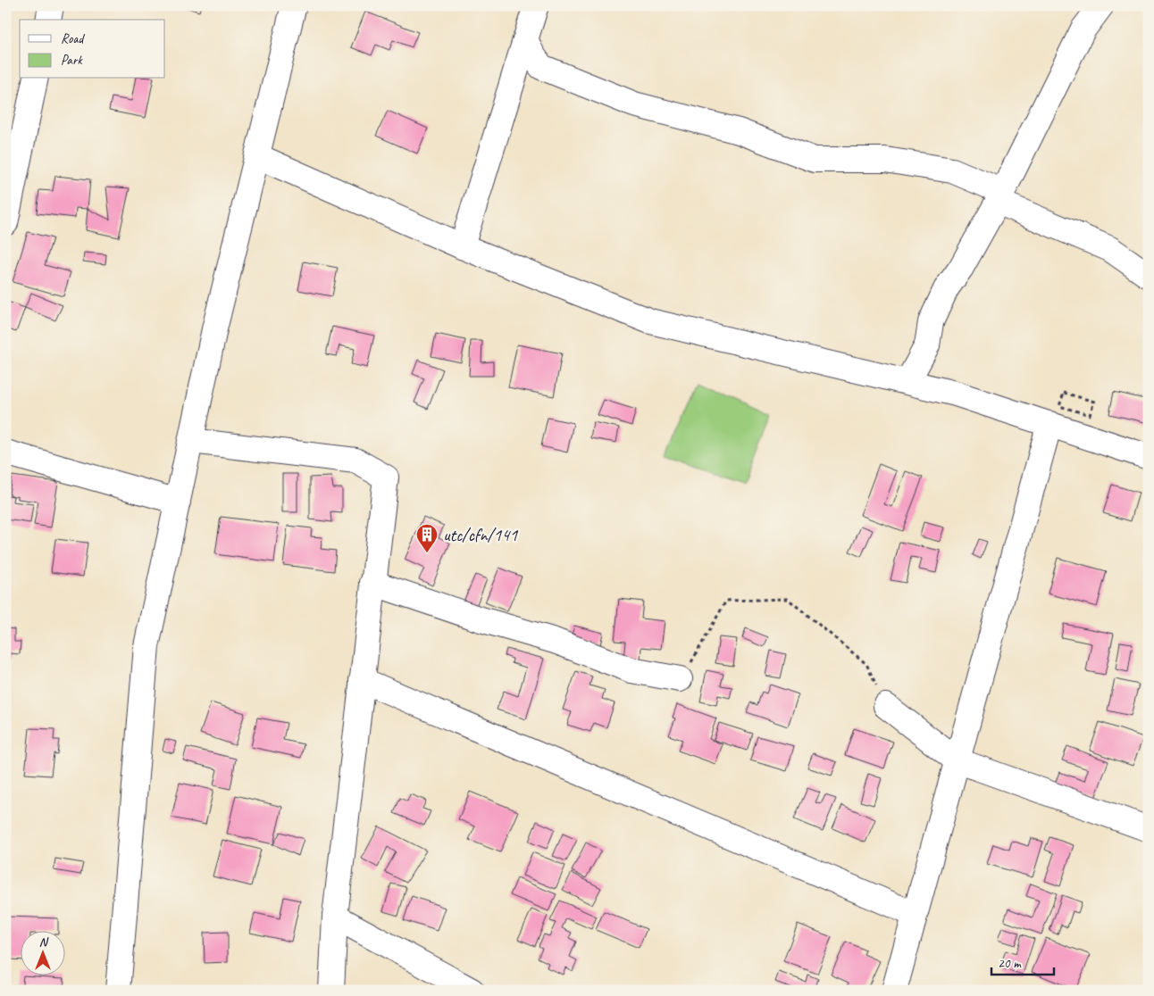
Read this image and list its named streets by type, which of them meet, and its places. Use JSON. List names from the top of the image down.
{
  "places": {
    "building": ["utc/cfn/141"]
  },
  "legend": ["Road", "Park"],
  "scale_bar": "20 m",
  "north": "top"
}
